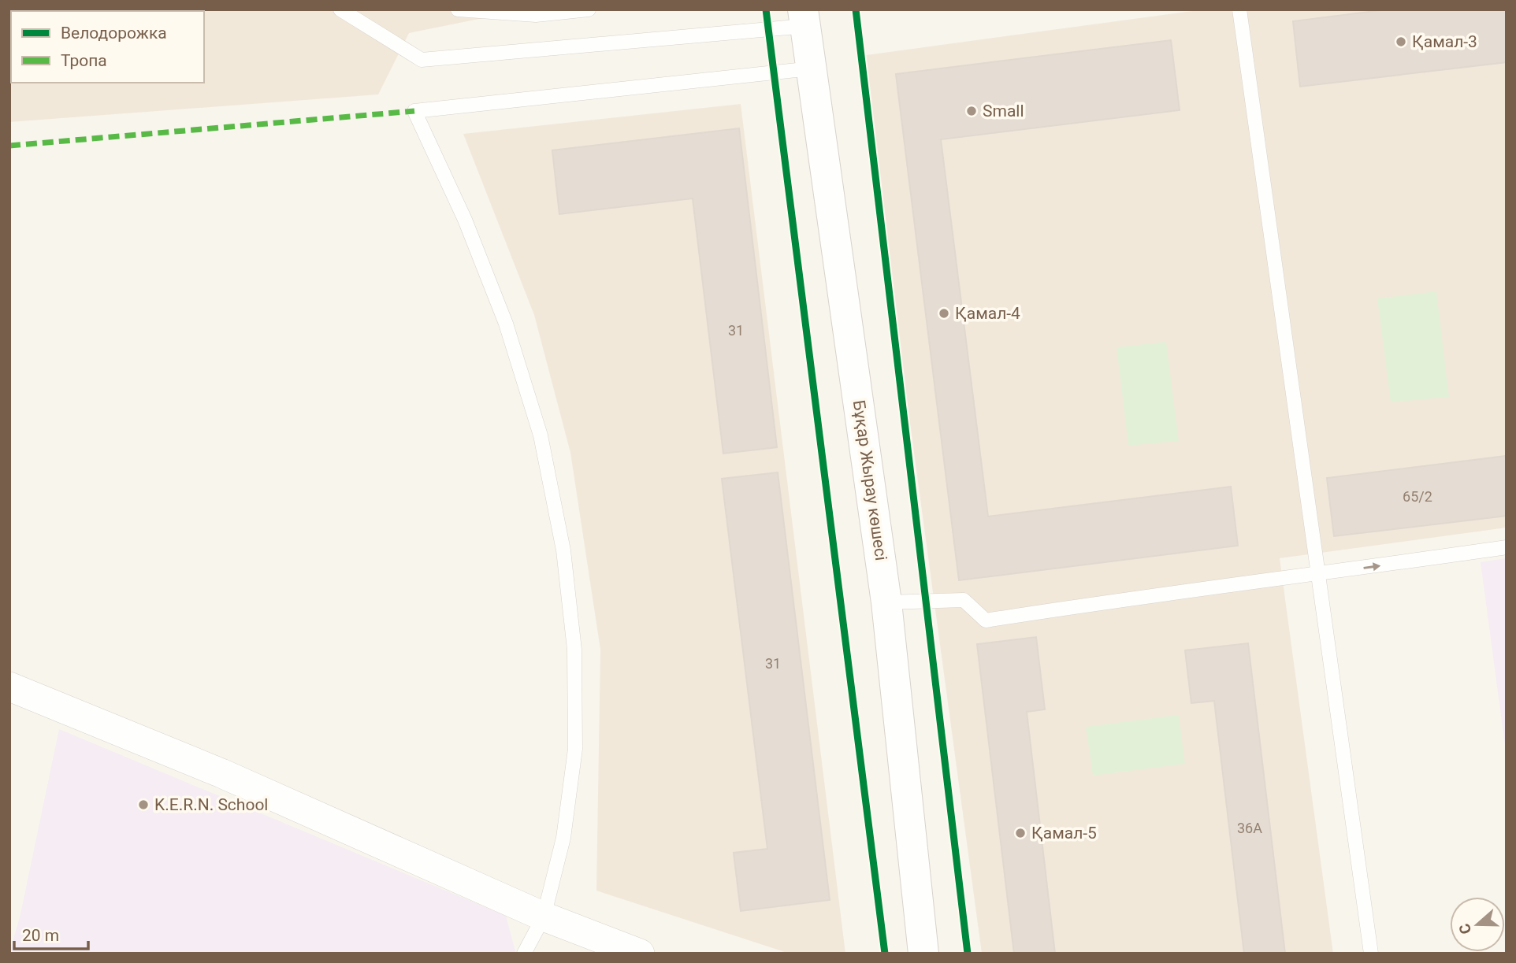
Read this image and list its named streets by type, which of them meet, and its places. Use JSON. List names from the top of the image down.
{
  "streets": {
    "street": ["Бұқар Жырау көшесі"]
  },
  "places": [
    "Қамал-3",
    "Small",
    "Қамал-4",
    "K.E.R.N. School",
    "Қамал-5"
  ],
  "house_numbers": [
    "31",
    "65/2",
    "31",
    "36А"
  ],
  "legend": ["Велодорожка", "Тропа"],
  "scale_bar": "20 m",
  "north": "left"
}
